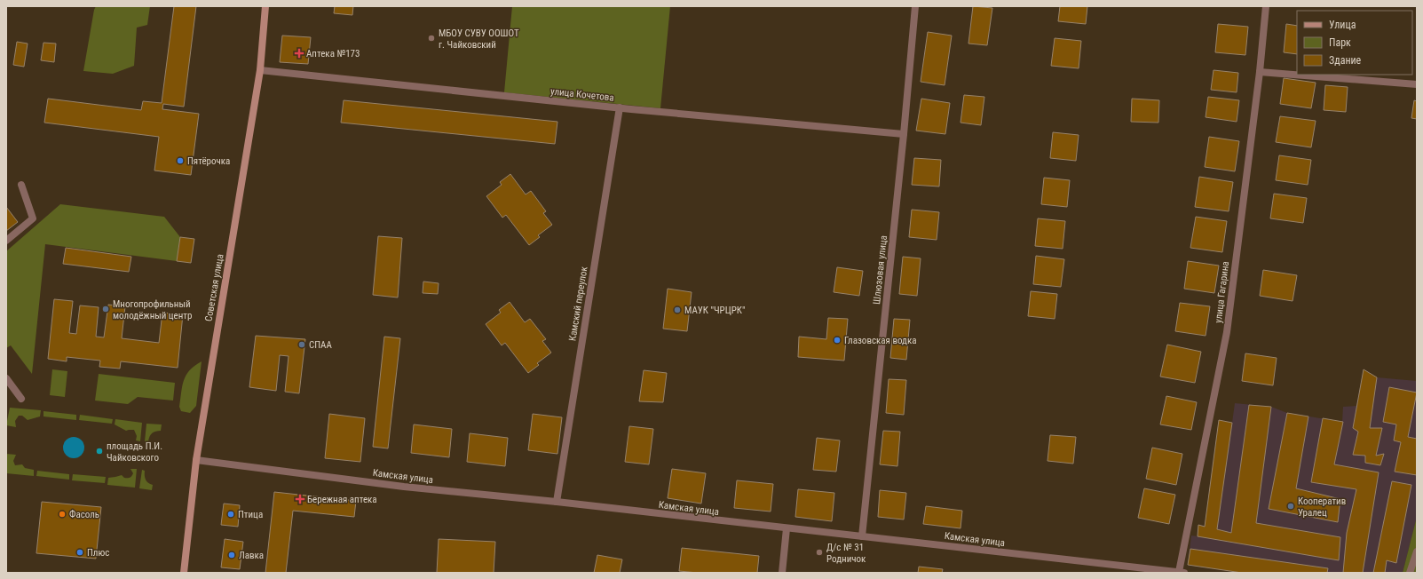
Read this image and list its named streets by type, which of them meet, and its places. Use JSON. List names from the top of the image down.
{
  "streets": {
    "main road": ["Советская улица"],
    "street": [
      "улица Кочетова",
      "Шлюзовая улица",
      "улица Гагарина",
      "Камский переулок",
      "Камская улица"
    ]
  },
  "crossings": [
    ["улица Кочетова", "Шлюзовая улица"],
    ["улица Кочетова", "Советская улица"],
    ["улица Кочетова", "Камский переулок"],
    ["Шлюзовая улица", "Камская улица"],
    ["Советская улица", "Камская улица"],
    ["улица Гагарина", "Камская улица"],
    ["Камский переулок", "Камская улица"]
  ],
  "places": {
    "other": [
      "МБОУ СУВУ ООШОТ г. Чайковский",
      "Пятёрочка",
      "Многопрофильный молодёжный центр",
      "МАУК \"ЧРЦРК\"",
      "Глазовская водка",
      "СПАА",
      "площадь П.И. Чайковского",
      "Кооператив Уралец",
      "Фасоль",
      "Птица",
      "Плюс",
      "Д/с № 31 Родничок",
      "Лавка"
    ],
    "health": ["Аптека №173", "Бережная аптека"]
  },
  "legend": ["Улица", "Парк", "Здание"]
}
